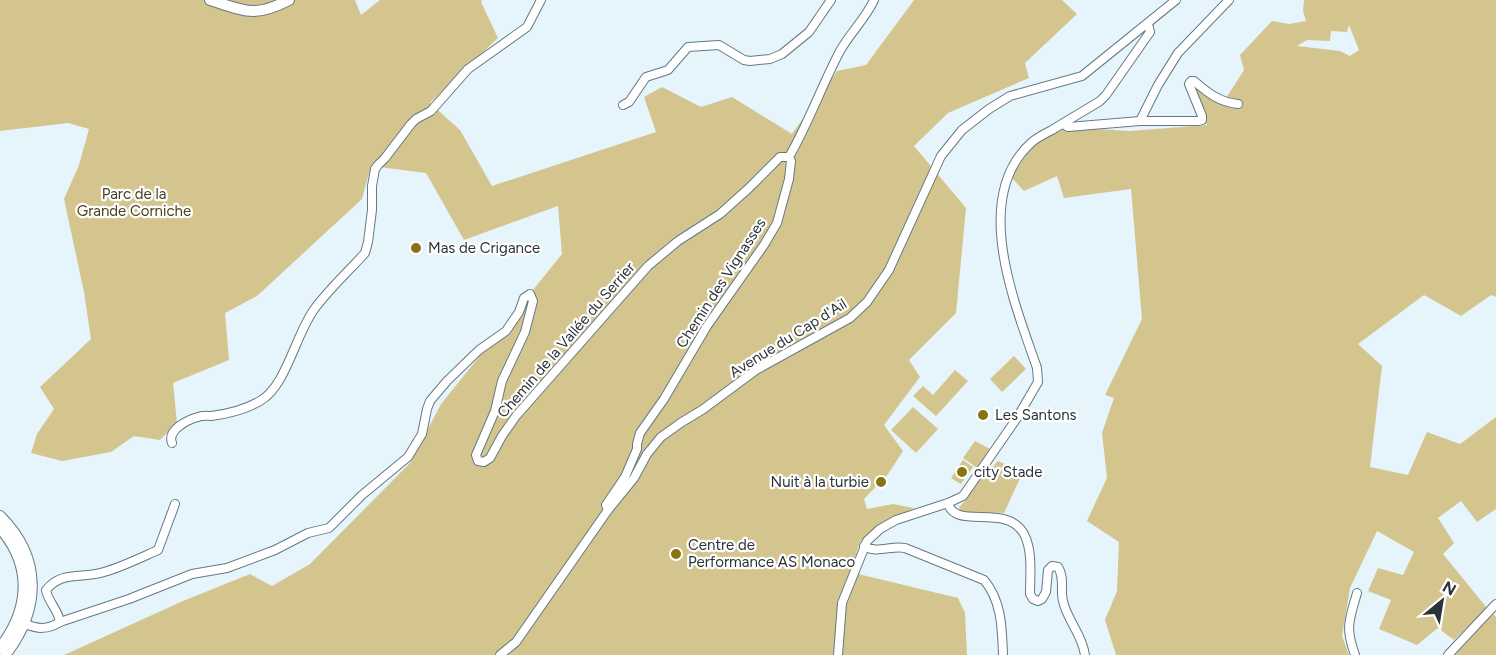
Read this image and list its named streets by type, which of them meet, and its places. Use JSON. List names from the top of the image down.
{
  "streets": {
    "street": ["Chemin des Vignasses", "Avenue du Cap d'Ail", "Chemin de la Vallée du Serrier"]
  },
  "crossings": [
    ["Chemin des Vignasses", "Avenue du Cap d'Ail"],
    ["Chemin des Vignasses", "Chemin de la Vallée du Serrier"]
  ],
  "parks": ["Parc de la Grande Corniche"],
  "places": [
    "Mas de Crigance",
    "Les Santons",
    "city Stade",
    "Nuit à la turbie",
    "Centre de Performance AS Monaco"
  ],
  "north": "top right"
}
